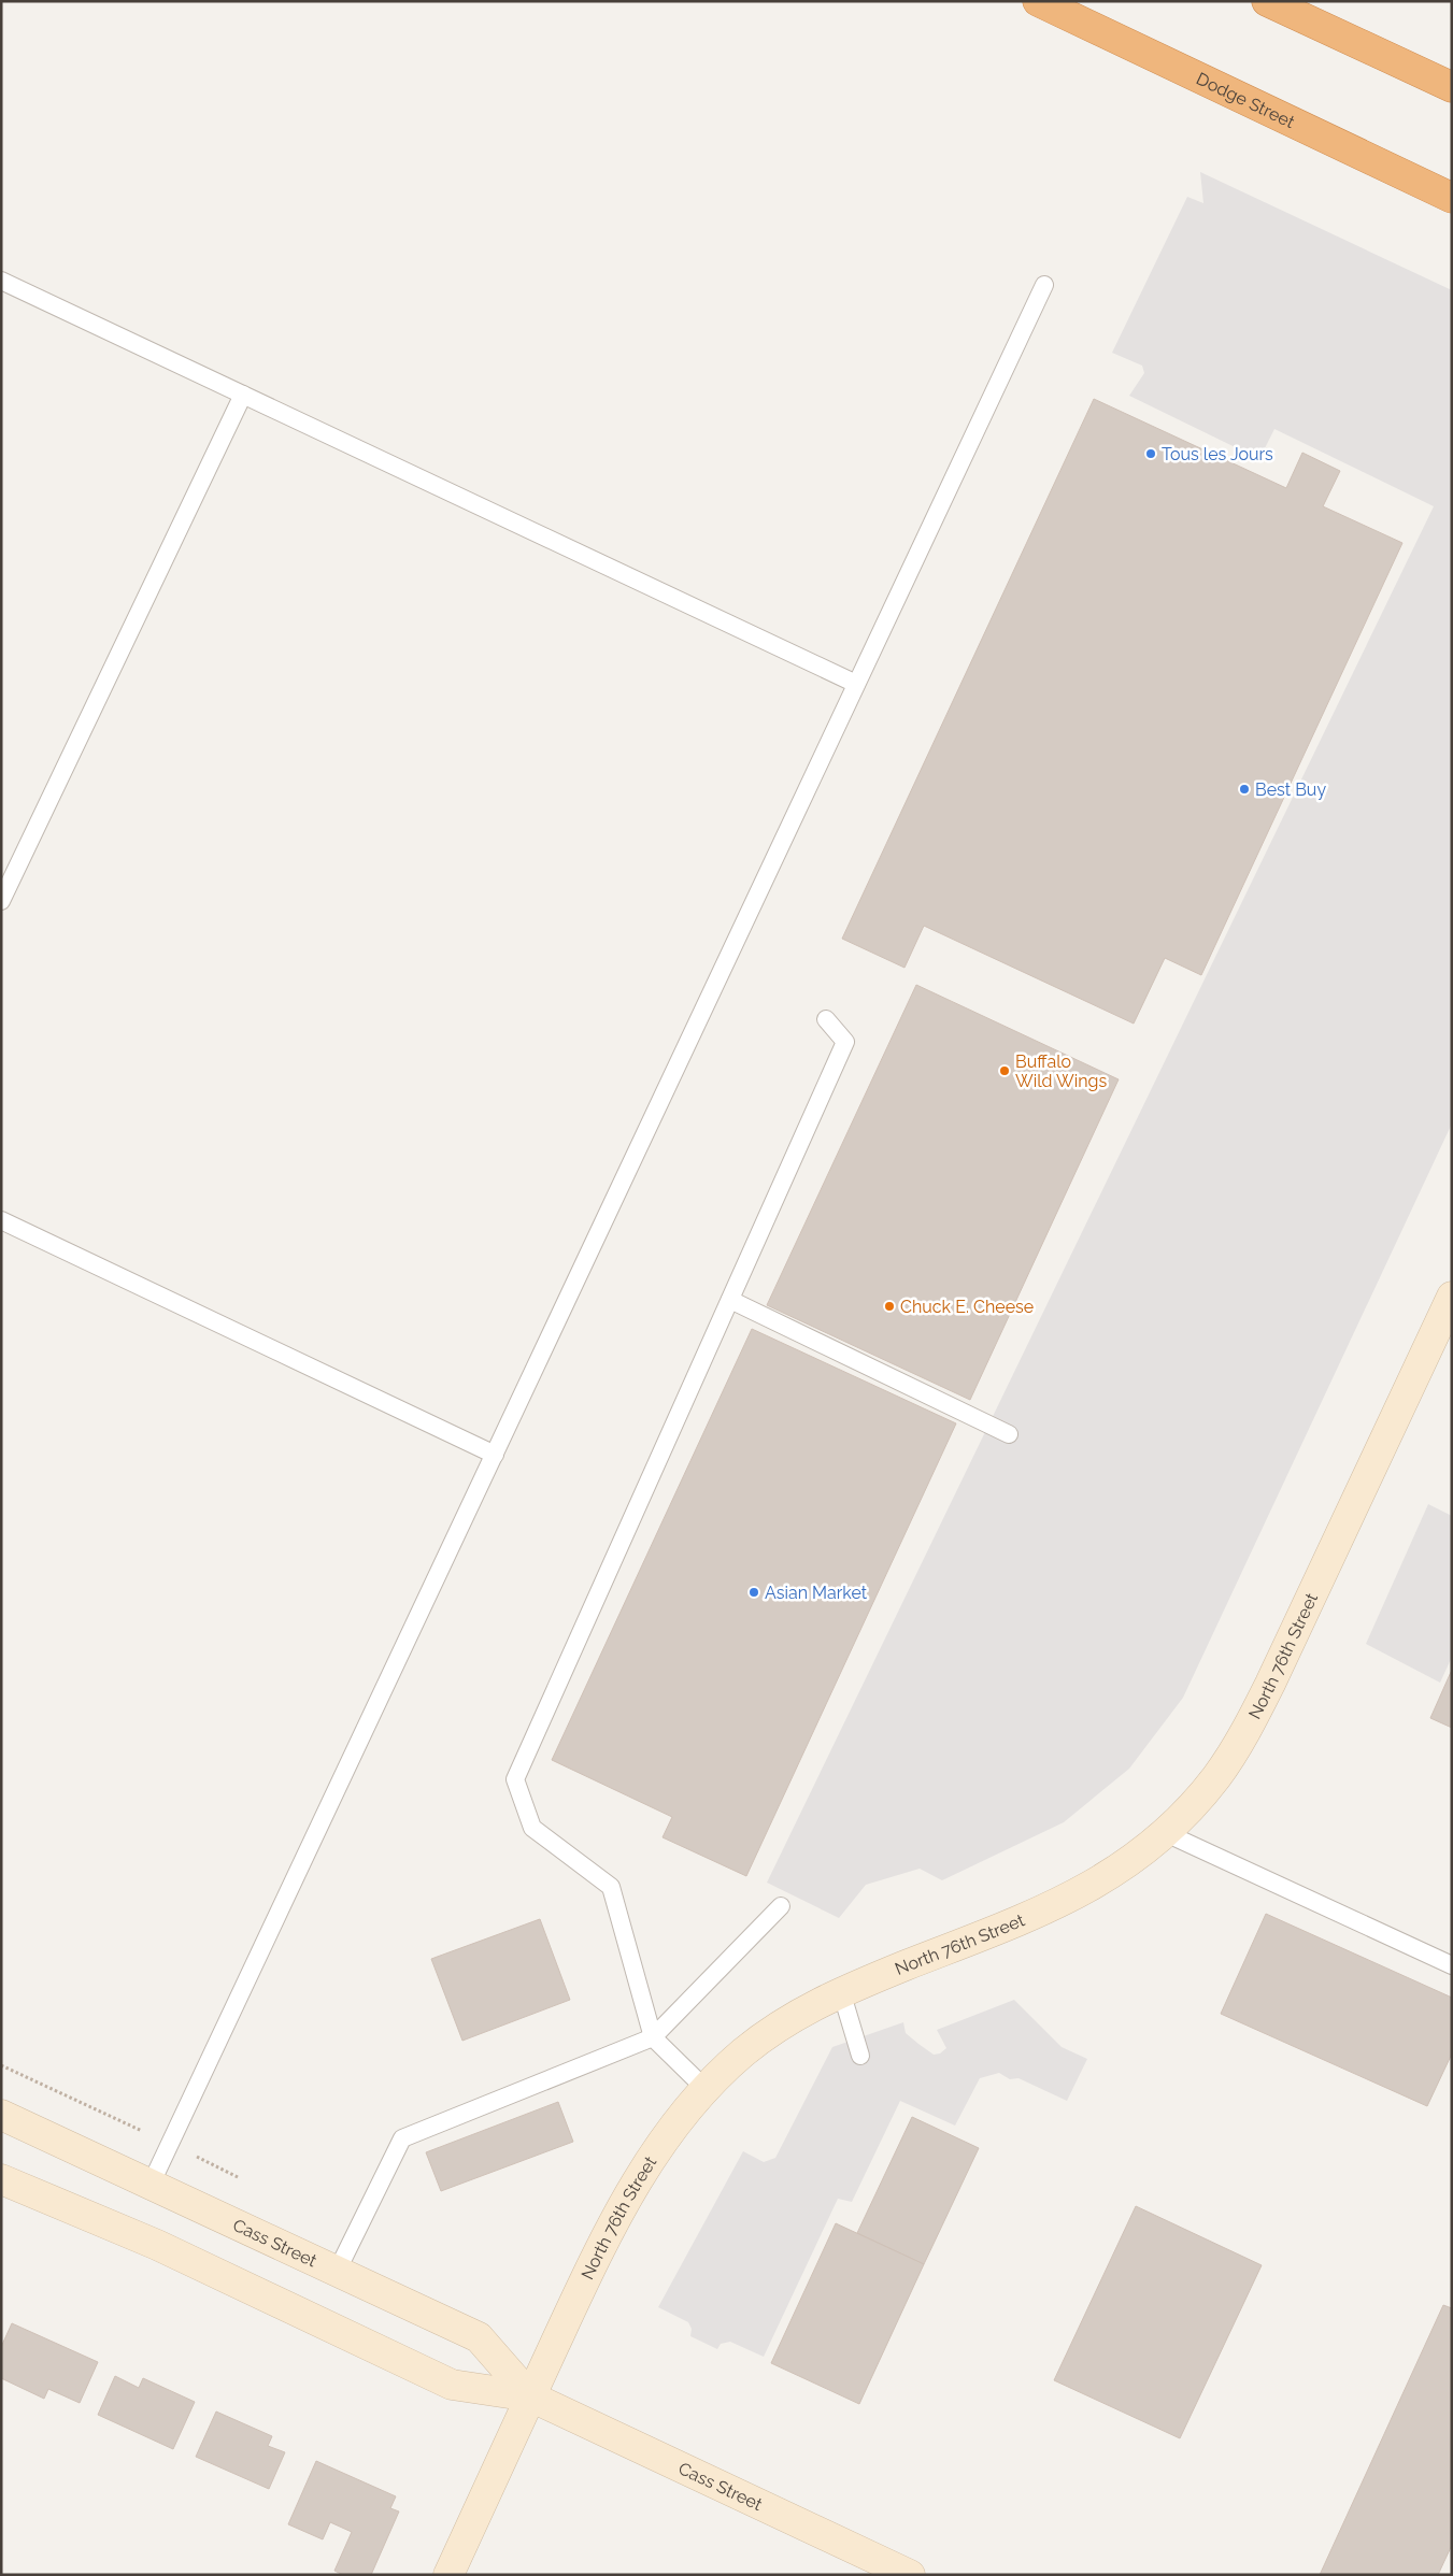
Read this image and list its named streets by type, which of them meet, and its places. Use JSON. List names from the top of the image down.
{
  "streets": {
    "highway": ["Dodge Street"],
    "street": ["North 76th Street", "Cass Street"]
  },
  "crossings": [
    ["North 76th Street", "Cass Street"]
  ],
  "places": [
    "Tous les Jours",
    "Best Buy",
    "Buffalo Wild Wings",
    "Chuck E. Cheese",
    "Asian Market"
  ]
}
